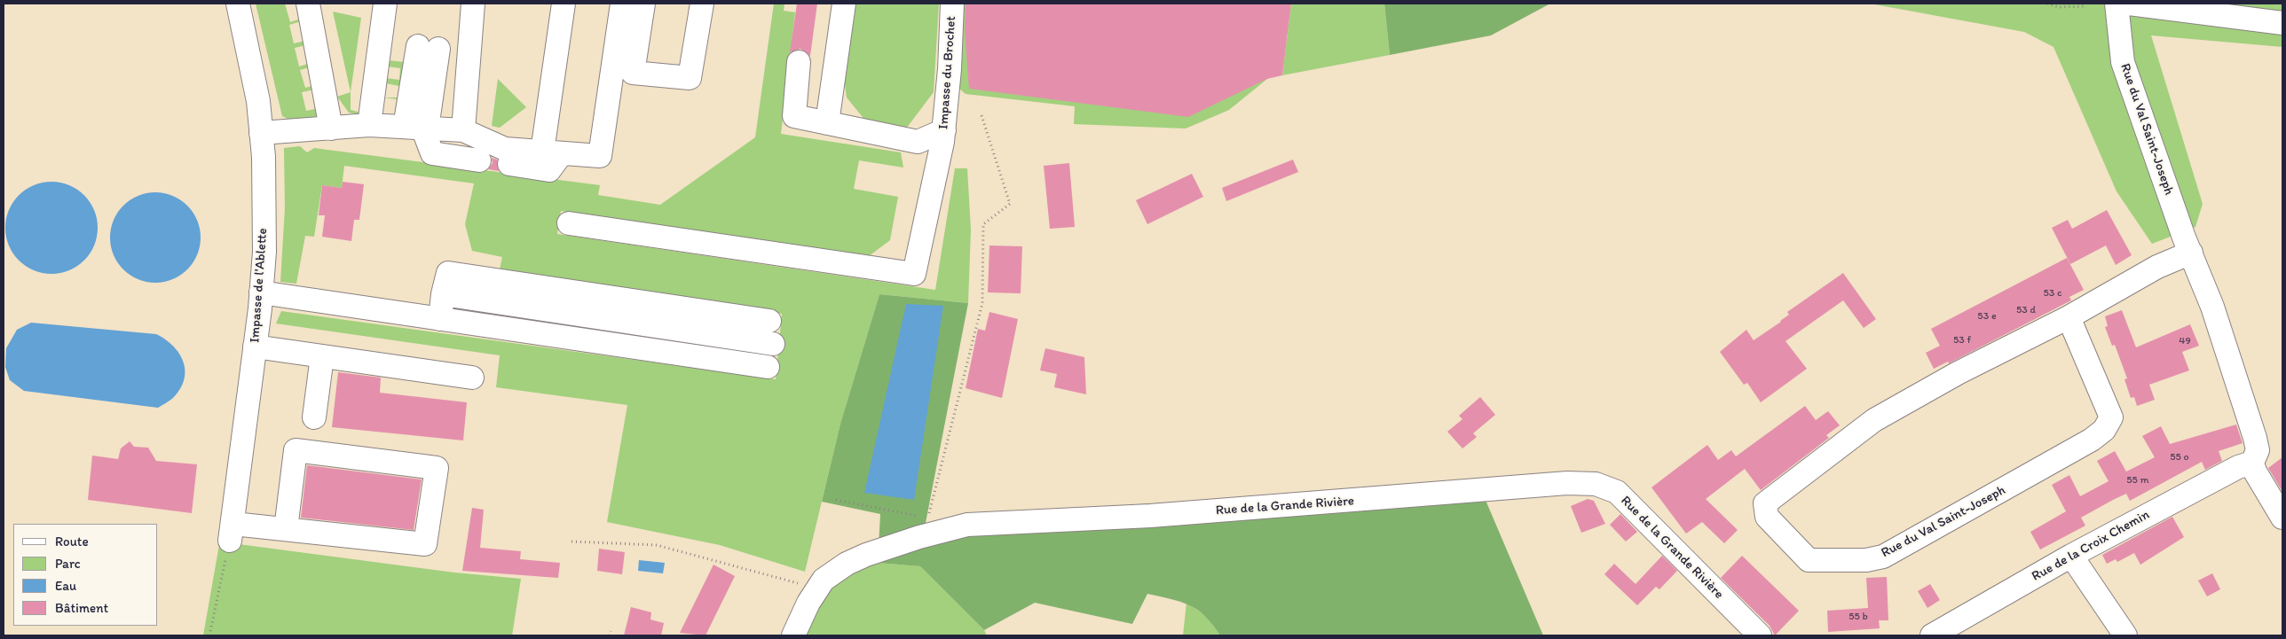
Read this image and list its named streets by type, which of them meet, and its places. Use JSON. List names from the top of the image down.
{
  "streets": {
    "street": [
      "Impasse du Brochet",
      "Rue du Val Saint-Joseph",
      "Impasse de l'Ablette",
      "Rue de la Grande Rivière",
      "Rue de la Croix Chemin"
    ]
  },
  "crossings": [
    ["Rue du Val Saint-Joseph", "Rue de la Croix Chemin"]
  ],
  "house_numbers": [
    "53 c",
    "53 d",
    "53 e",
    "53 f",
    "49",
    "55 o",
    "55 m",
    "55 b"
  ],
  "legend": [
    "Route",
    "Parc",
    "Eau",
    "Bâtiment"
  ]
}
